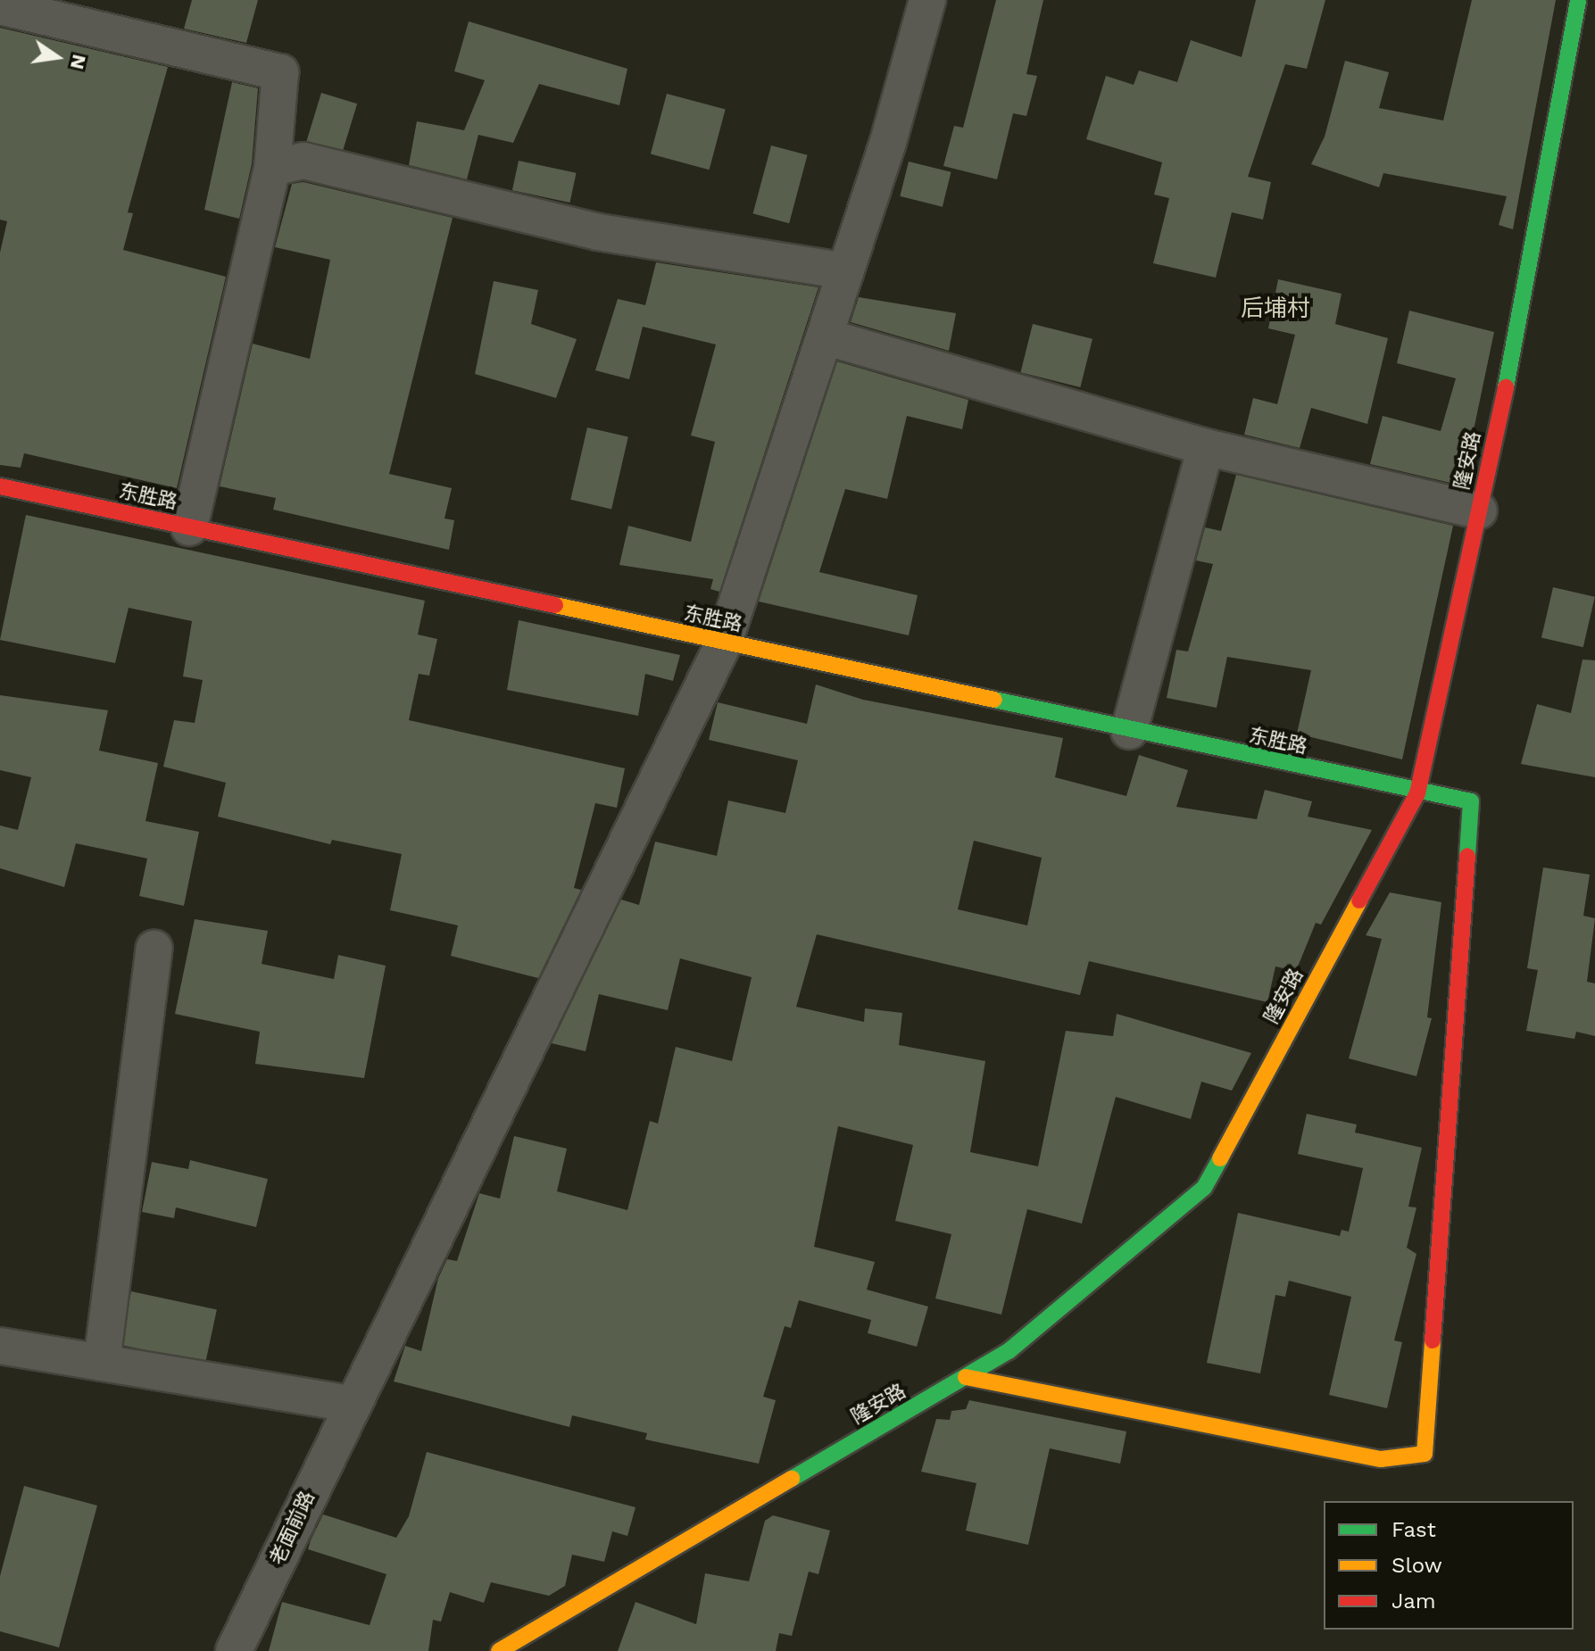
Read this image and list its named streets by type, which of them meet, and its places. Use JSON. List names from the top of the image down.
{
  "streets": {
    "street": ["隆安路", "东胜路", "老面前路"]
  },
  "crossings": [
    ["隆安路", "东胜路"],
    ["东胜路", "老面前路"]
  ],
  "districts": ["后埔村"],
  "legend": ["Fast", "Slow", "Jam"],
  "north": "right"
}
